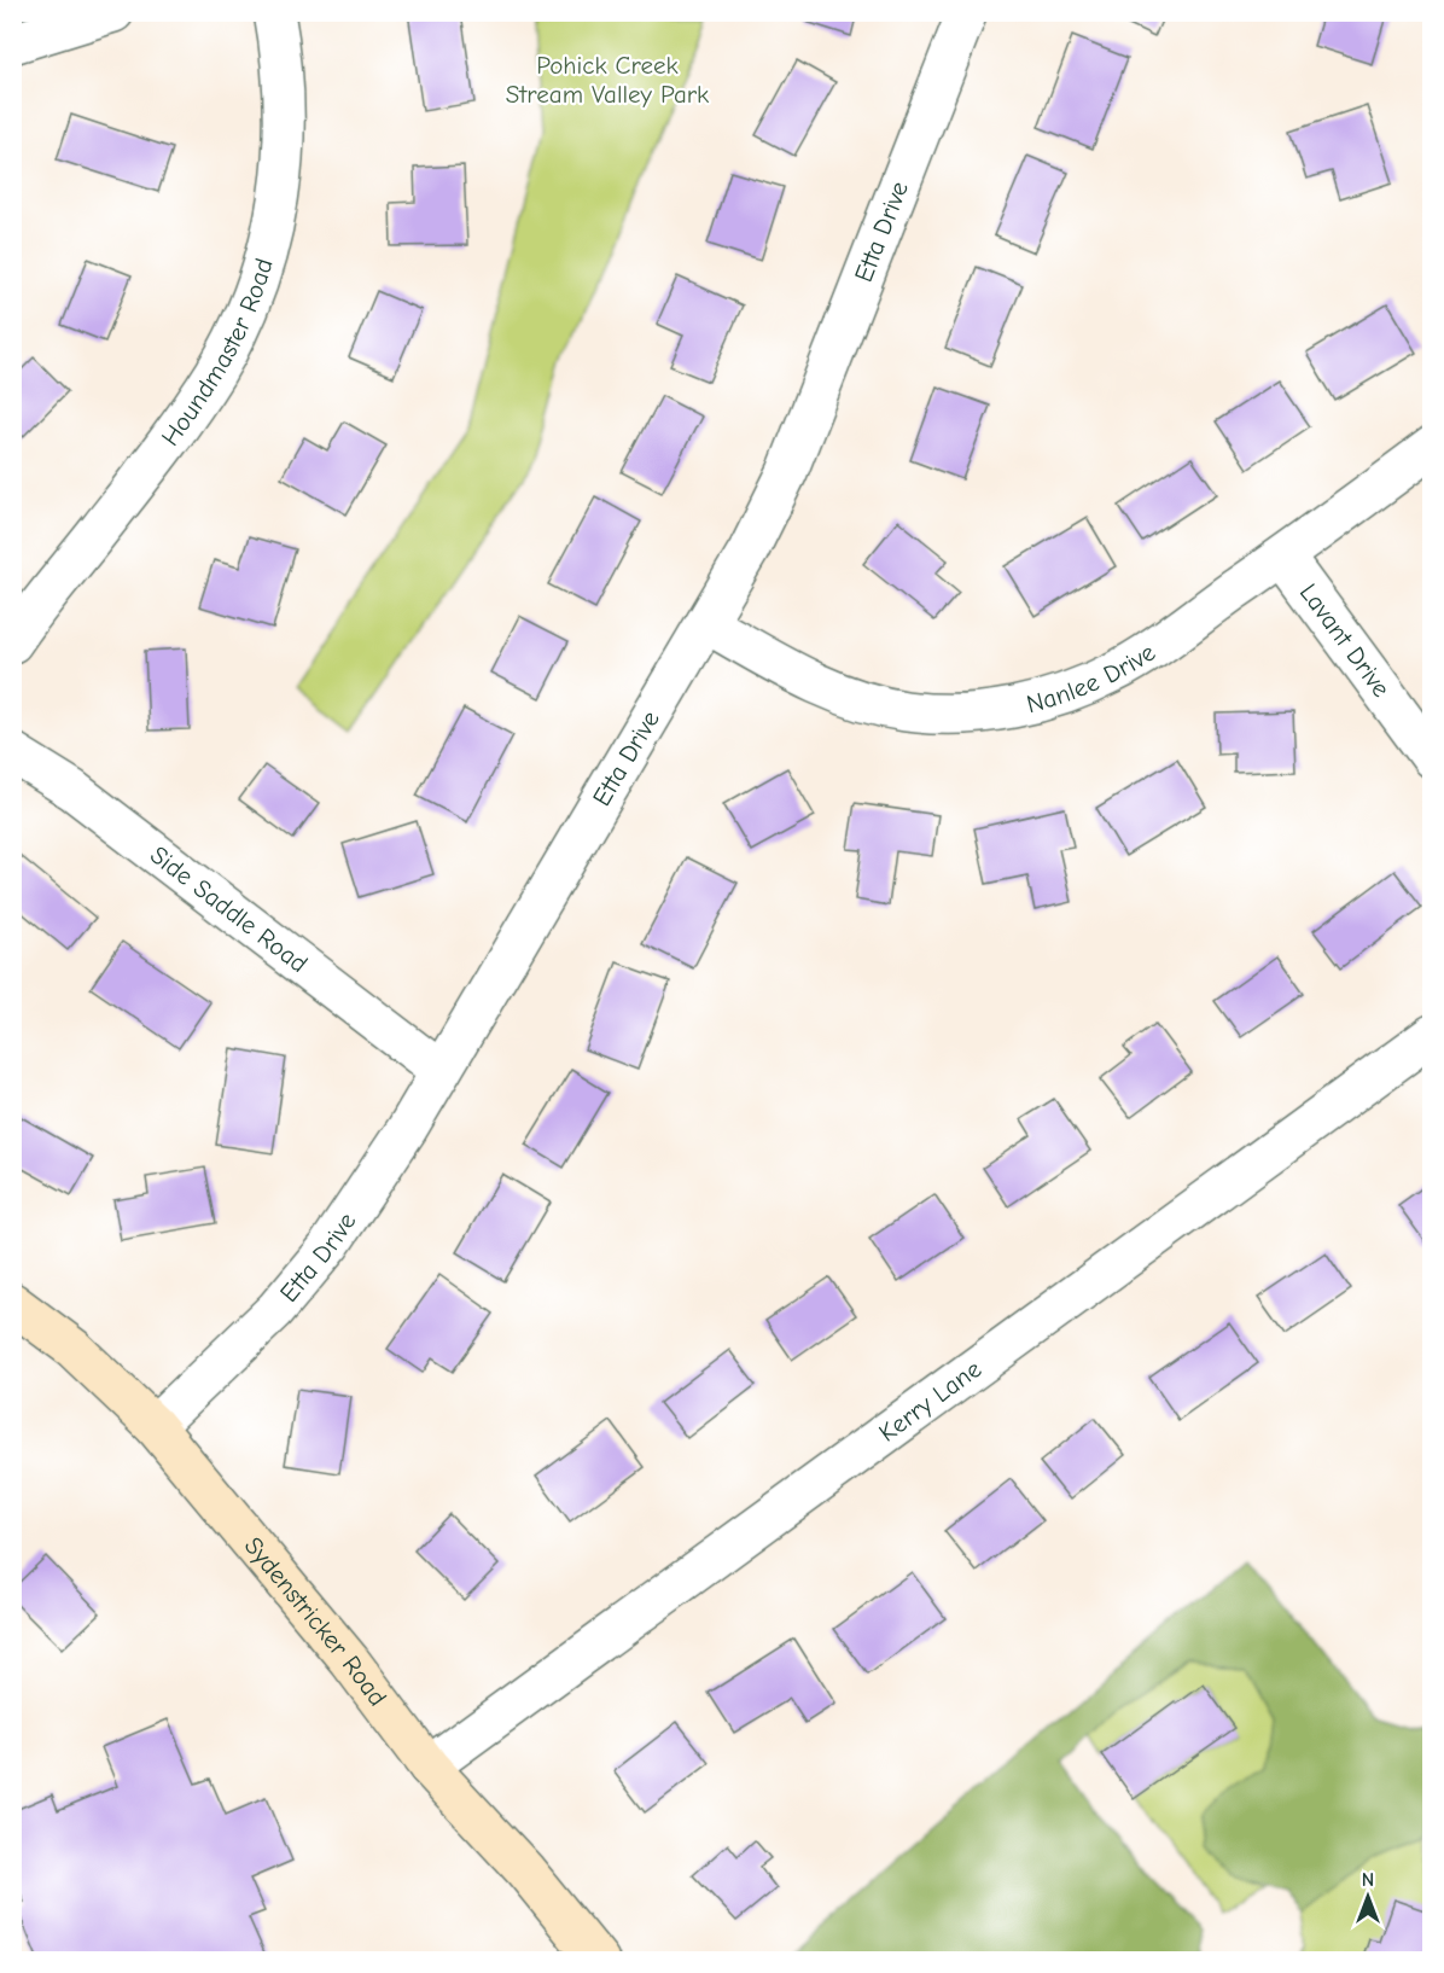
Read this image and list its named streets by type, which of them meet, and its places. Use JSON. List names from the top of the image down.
{
  "streets": {
    "main road": ["Sydenstricker Road"],
    "street": [
      "Etta Drive",
      "Houndmaster Road",
      "Lavant Drive",
      "Nanlee Drive",
      "Side Saddle Road",
      "Kerry Lane"
    ]
  },
  "crossings": [
    ["Etta Drive", "Nanlee Drive"],
    ["Etta Drive", "Side Saddle Road"],
    ["Etta Drive", "Sydenstricker Road"],
    ["Lavant Drive", "Nanlee Drive"],
    ["Kerry Lane", "Sydenstricker Road"]
  ],
  "parks": ["Pohick Creek Stream Valley Park"],
  "north": "top"
}
